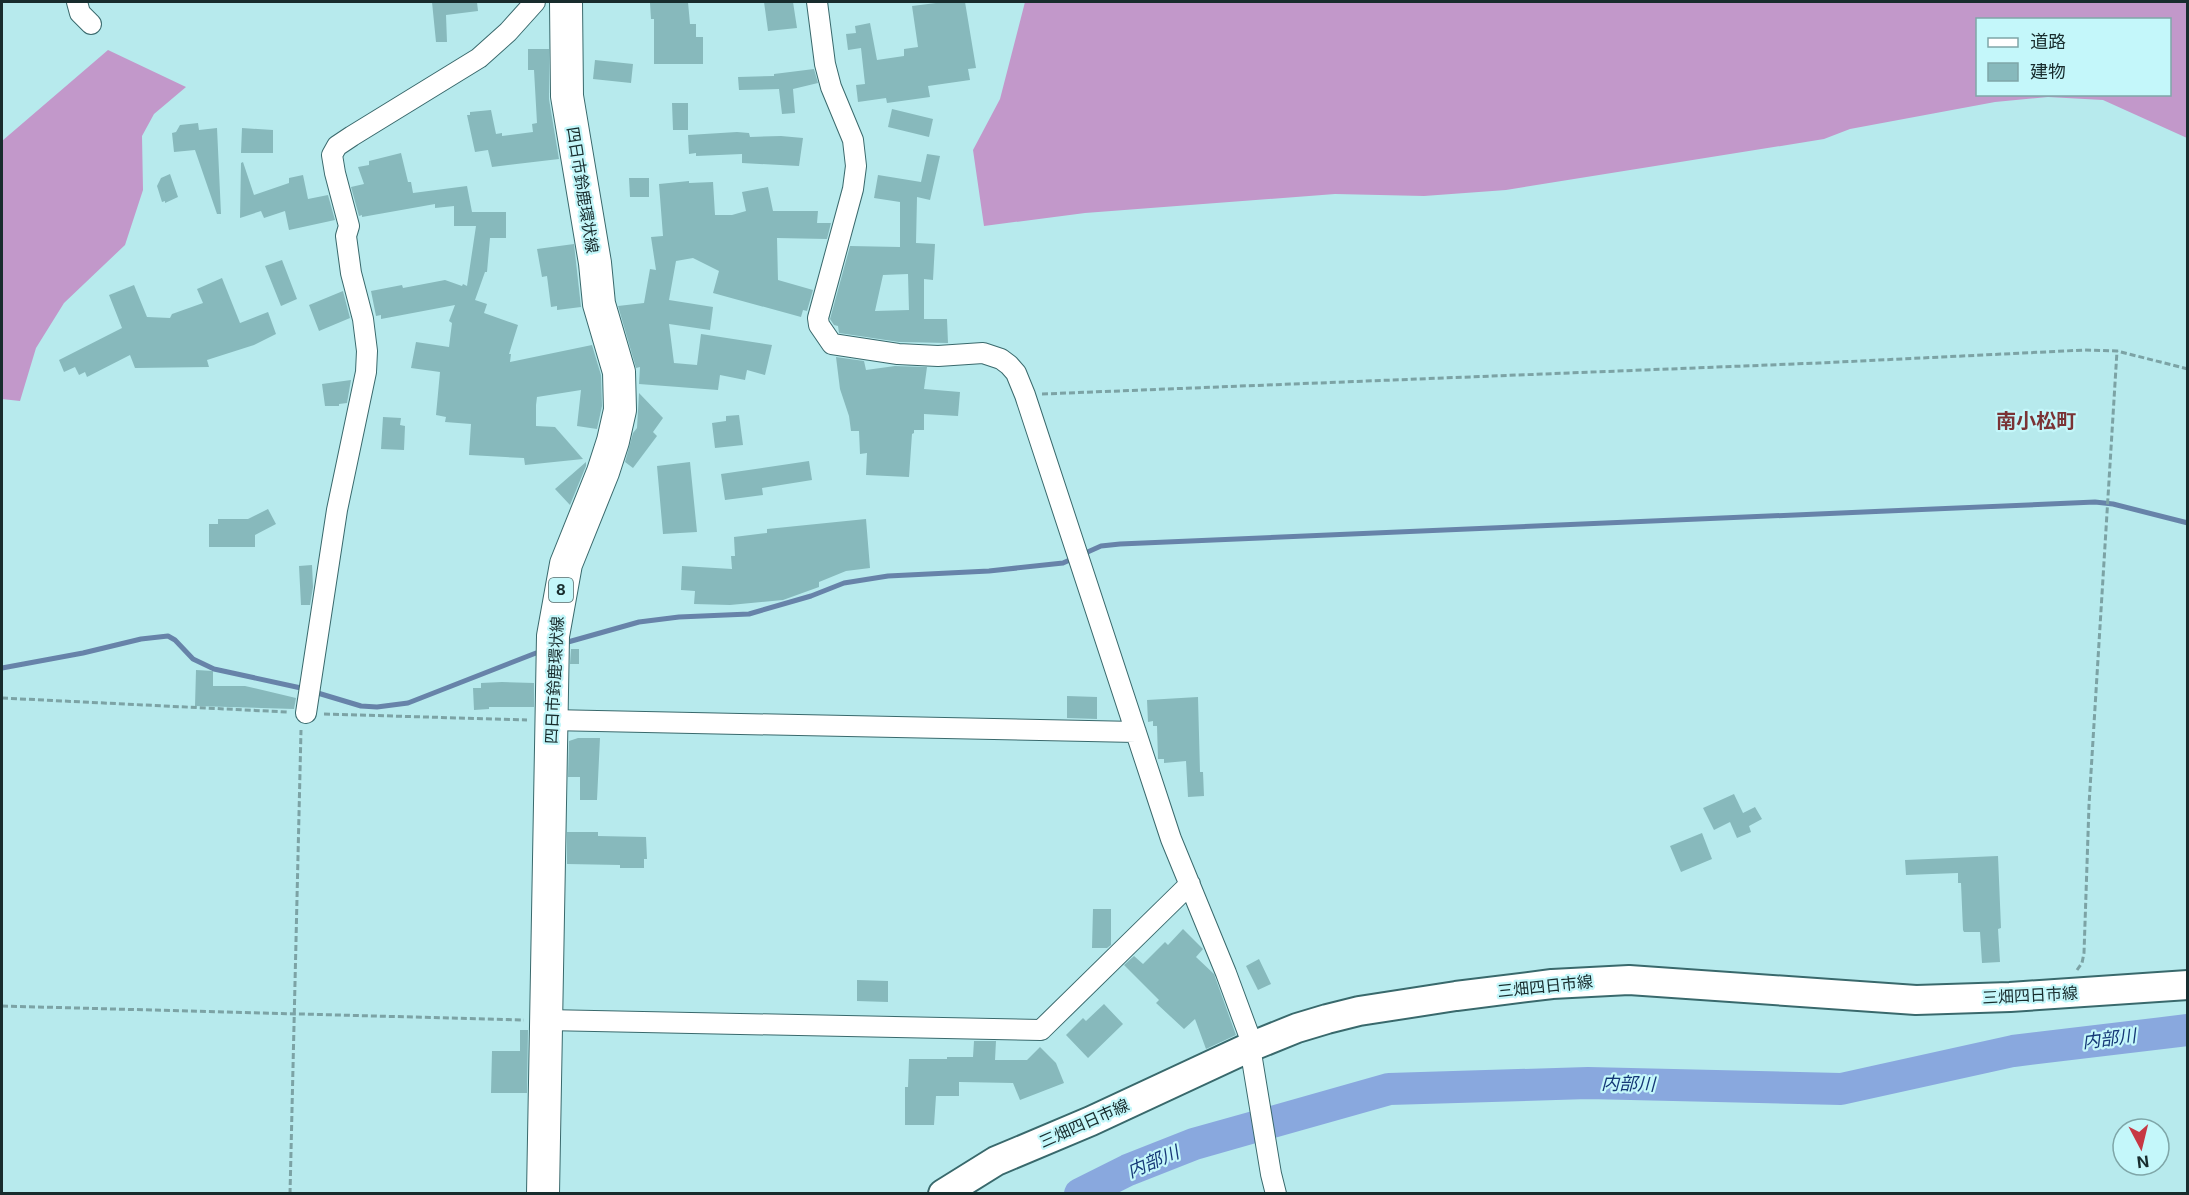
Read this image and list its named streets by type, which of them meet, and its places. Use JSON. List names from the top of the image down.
{
  "streets": {
    "main road": ["四日市鈴鹿環状線", "8", "三畑四日市線"]
  },
  "districts": ["南小松町"],
  "water": ["内部川"],
  "legend": ["道路", "建物"],
  "north": "bottom"
}
